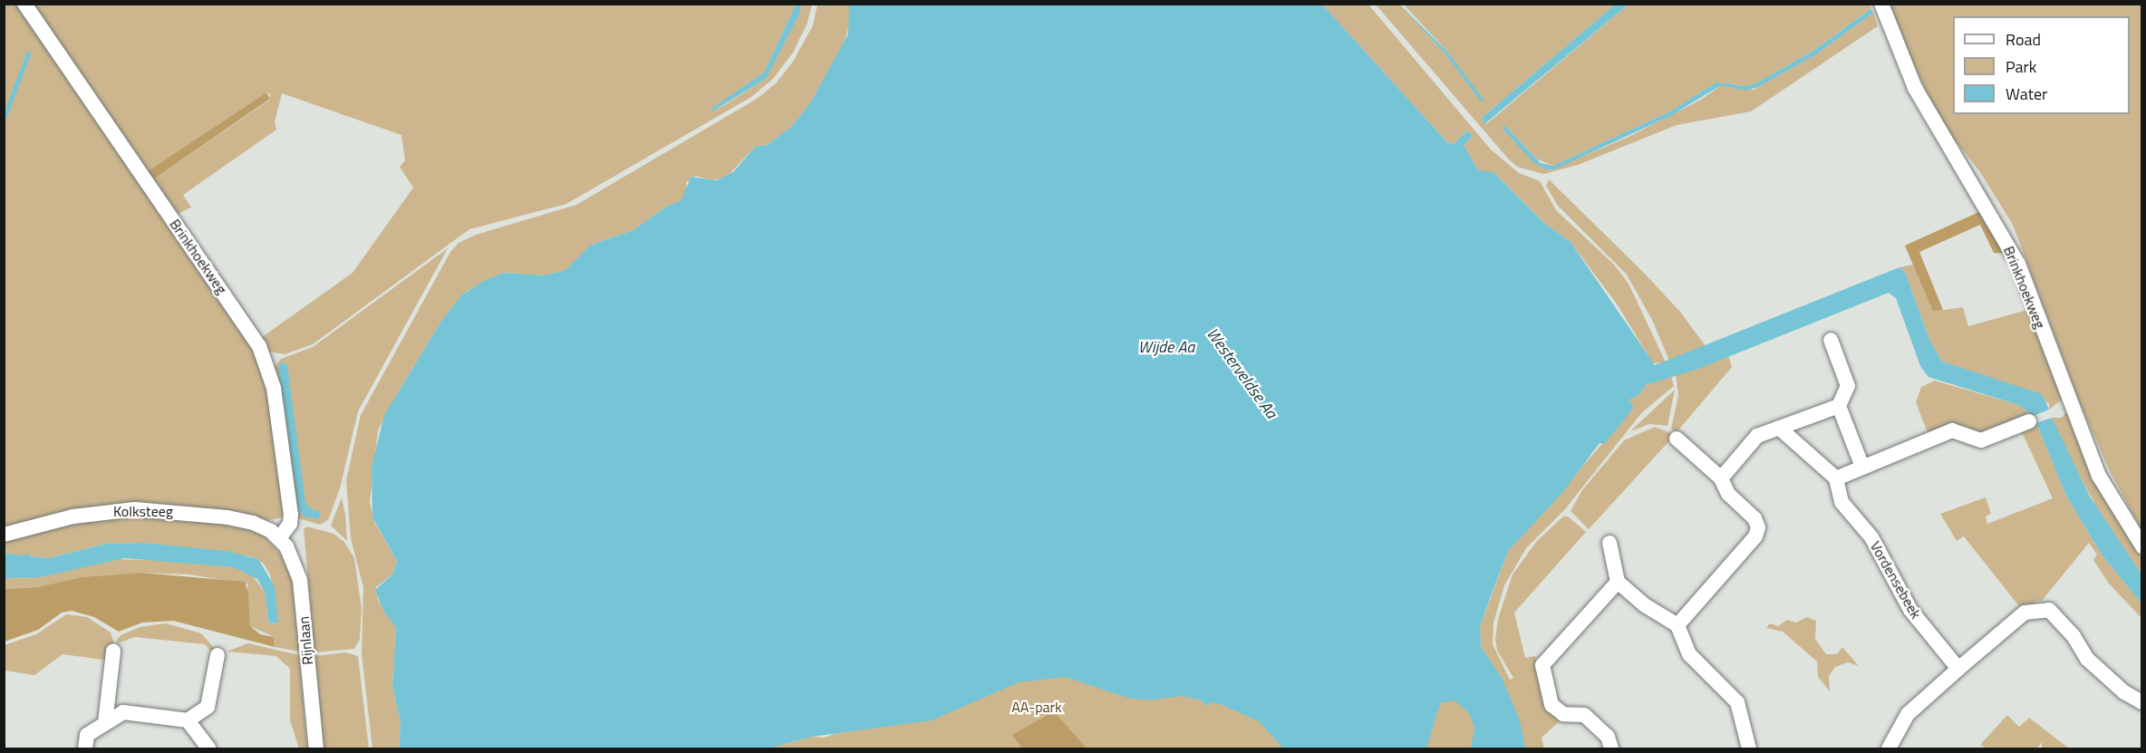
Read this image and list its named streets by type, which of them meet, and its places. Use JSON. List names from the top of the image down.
{
  "streets": {
    "street": [
      "Brinkhoekweg",
      "Kolksteeg",
      "Vordensebeek",
      "Rijnlaan"
    ]
  },
  "crossings": [
    ["Brinkhoekweg", "Kolksteeg"],
    ["Brinkhoekweg", "Rijnlaan"],
    ["Kolksteeg", "Rijnlaan"]
  ],
  "water": ["Wijde Aa", "Westerveldse Aa"],
  "parks": ["AA-park"],
  "legend": ["Road", "Park", "Water"]
}
